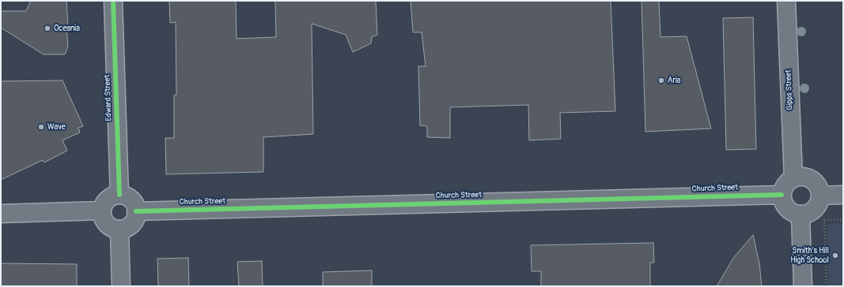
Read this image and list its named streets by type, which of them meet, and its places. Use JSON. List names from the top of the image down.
{
  "streets": {
    "street": ["Gipps Street", "Edward Street", "Church Street"]
  },
  "crossings": [
    ["Gipps Street", "Church Street"],
    ["Edward Street", "Church Street"]
  ],
  "places": [
    "Oceania",
    "Aria",
    "Wave",
    "Smith's Hill High School"
  ]
}
